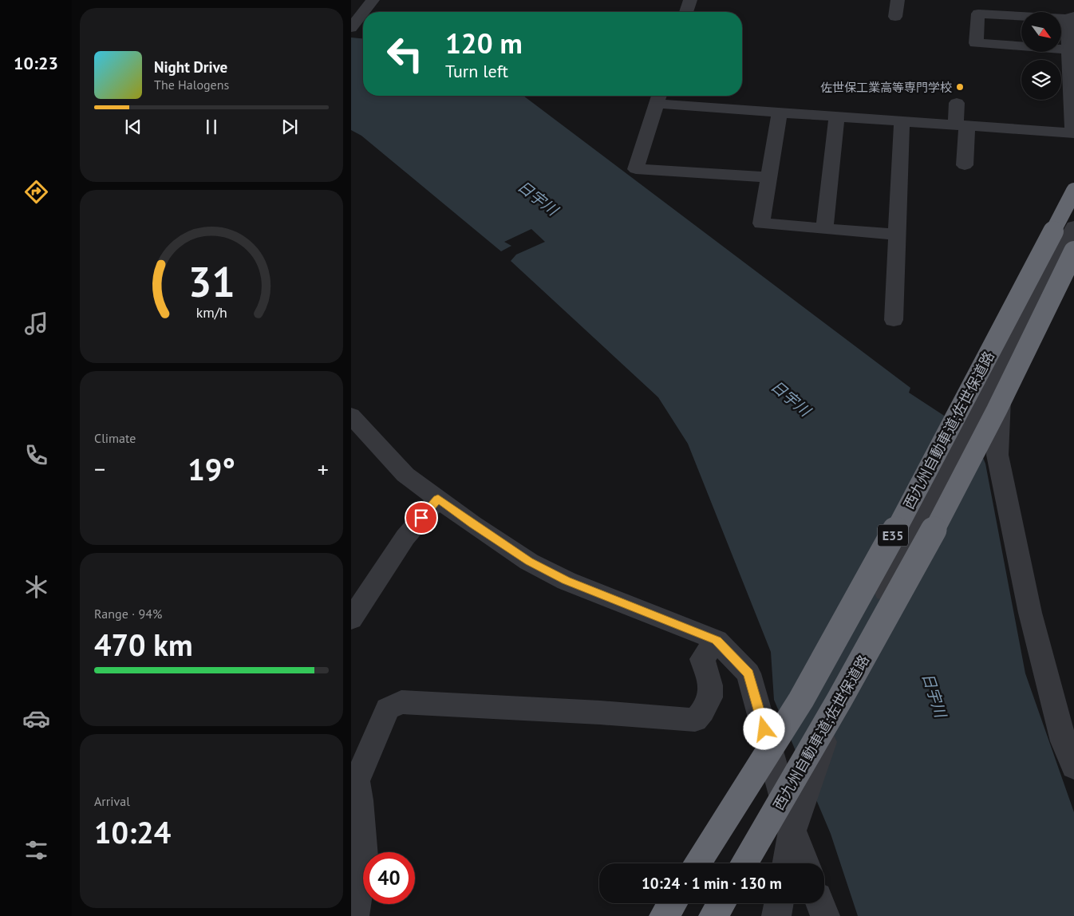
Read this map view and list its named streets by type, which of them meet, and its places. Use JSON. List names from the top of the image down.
{
  "streets": {
    "highway": ["西九州自動車道;佐世保道路", "E35"]
  },
  "water": ["日宇川"],
  "places": ["佐世保工業高等専門学校"],
  "north": "bottom right",
  "page": {
    "tabs": "10:23",
    "turn": ["120 m", "Turn left"],
    "song": ["Night Drive", "The Halogens"],
    "tile": [
      "Climate",
      ["Range · 94%", "470 km"],
      ["Arrival", "10:24"]
    ],
    "heat": ["−", "19°", "+"],
    "limit": "40",
    "trip": "10:24 · 1 min · 130 m",
    "gauge": ["31", "km/h"]
  }
}
